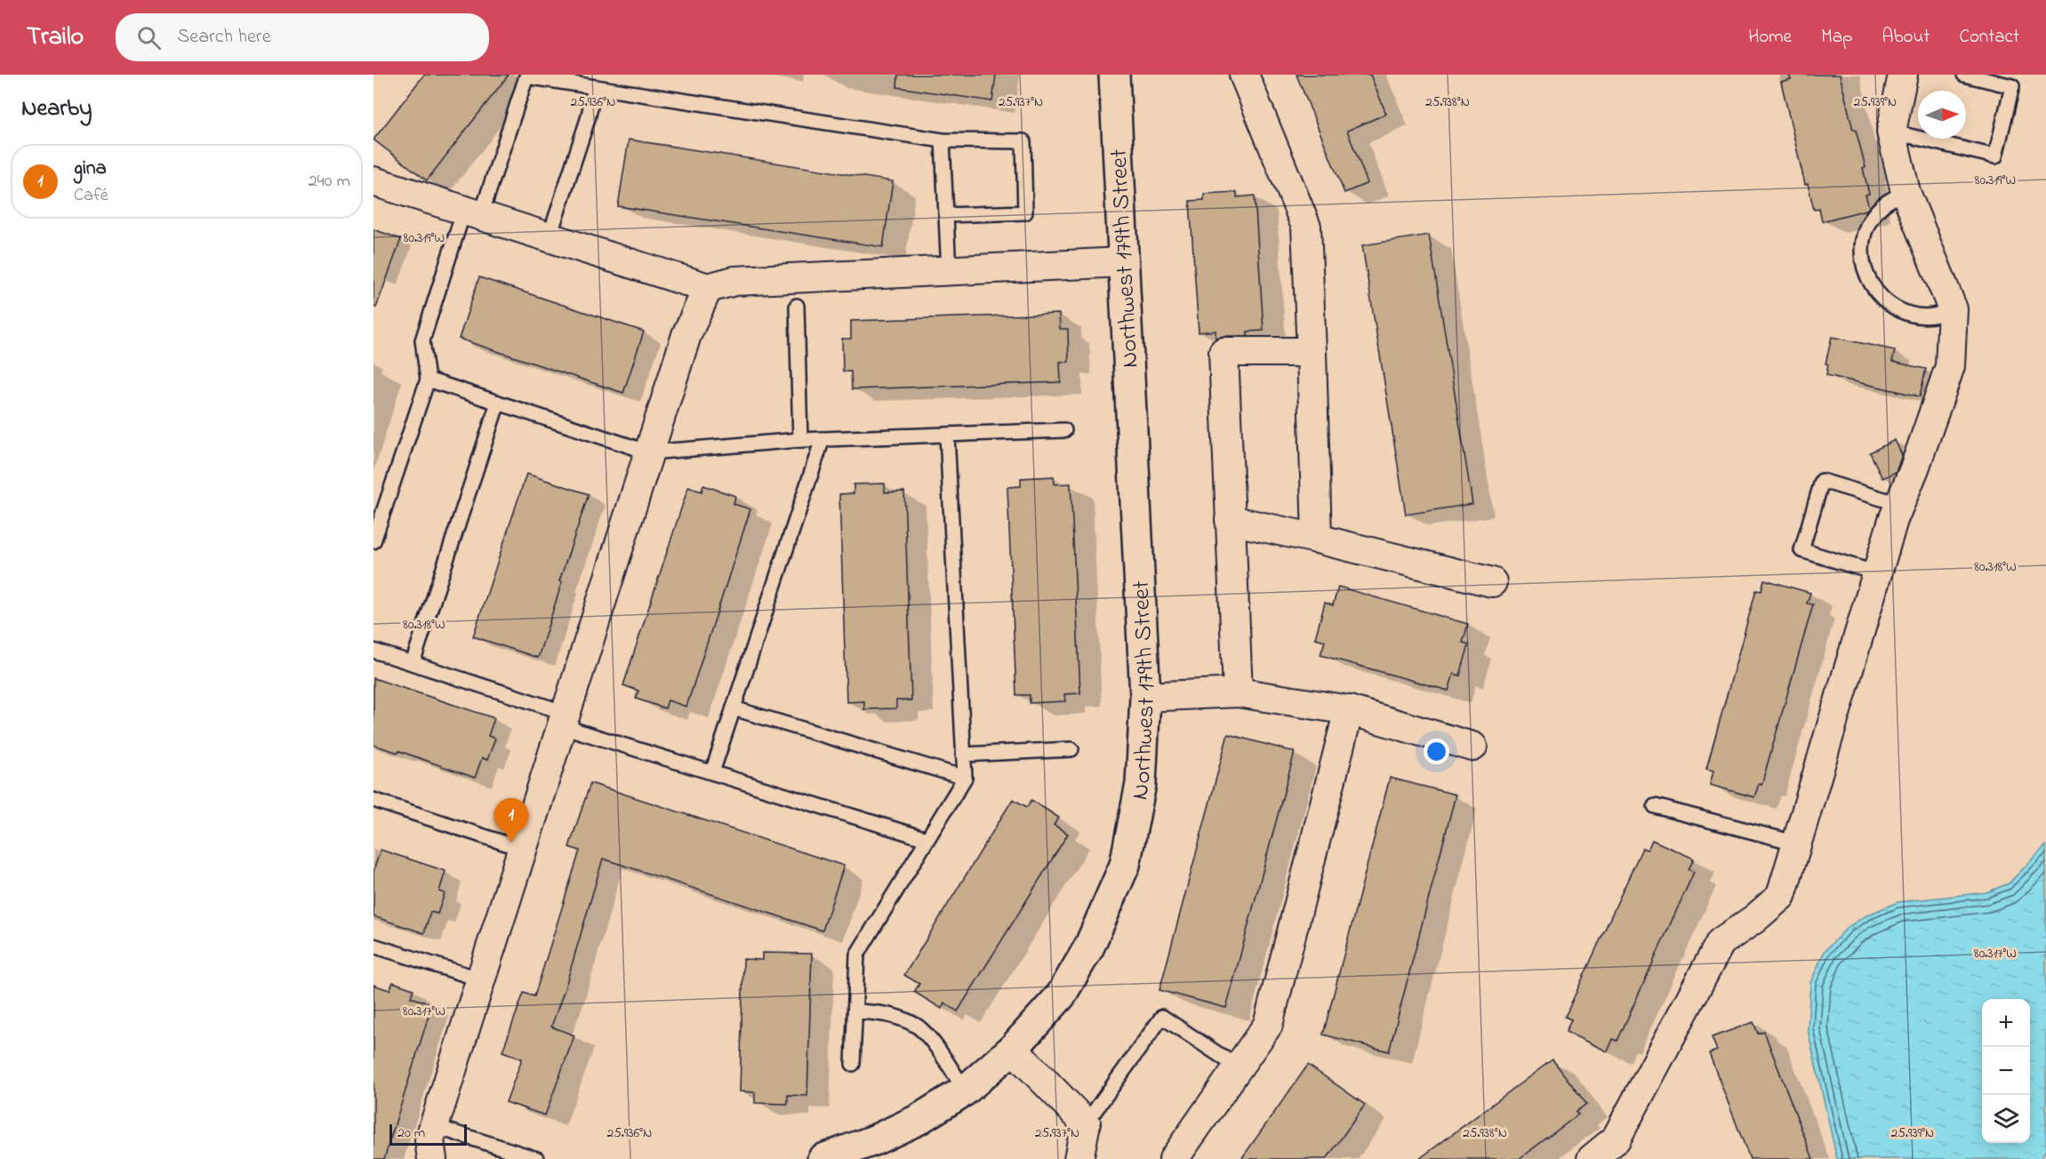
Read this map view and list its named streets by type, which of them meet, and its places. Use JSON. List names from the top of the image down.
{
  "streets": {
    "street": ["Northwest 179th Street"]
  },
  "scale_bar": "20 m",
  "north": "right",
  "page": {
    "header": "Trailo",
    "search": "Search here",
    "nav": [
      "Home",
      "Map",
      "About",
      "Contact"
    ],
    "heading": "Nearby",
    "list": [
      {
        "mark": "1",
        "name": "gina",
        "note": "Café",
        "value": "240 m"
      }
    ],
    "pins": "1",
    "map_buttons": ["+", "−"],
    "scale": "20 m"
  },
  "coordinates": [
    "25.936°N",
    "25.937°N",
    "25.938°N",
    "25.939°N",
    "80.319°W",
    "80.318°W",
    "80.317°W"
  ]
}
